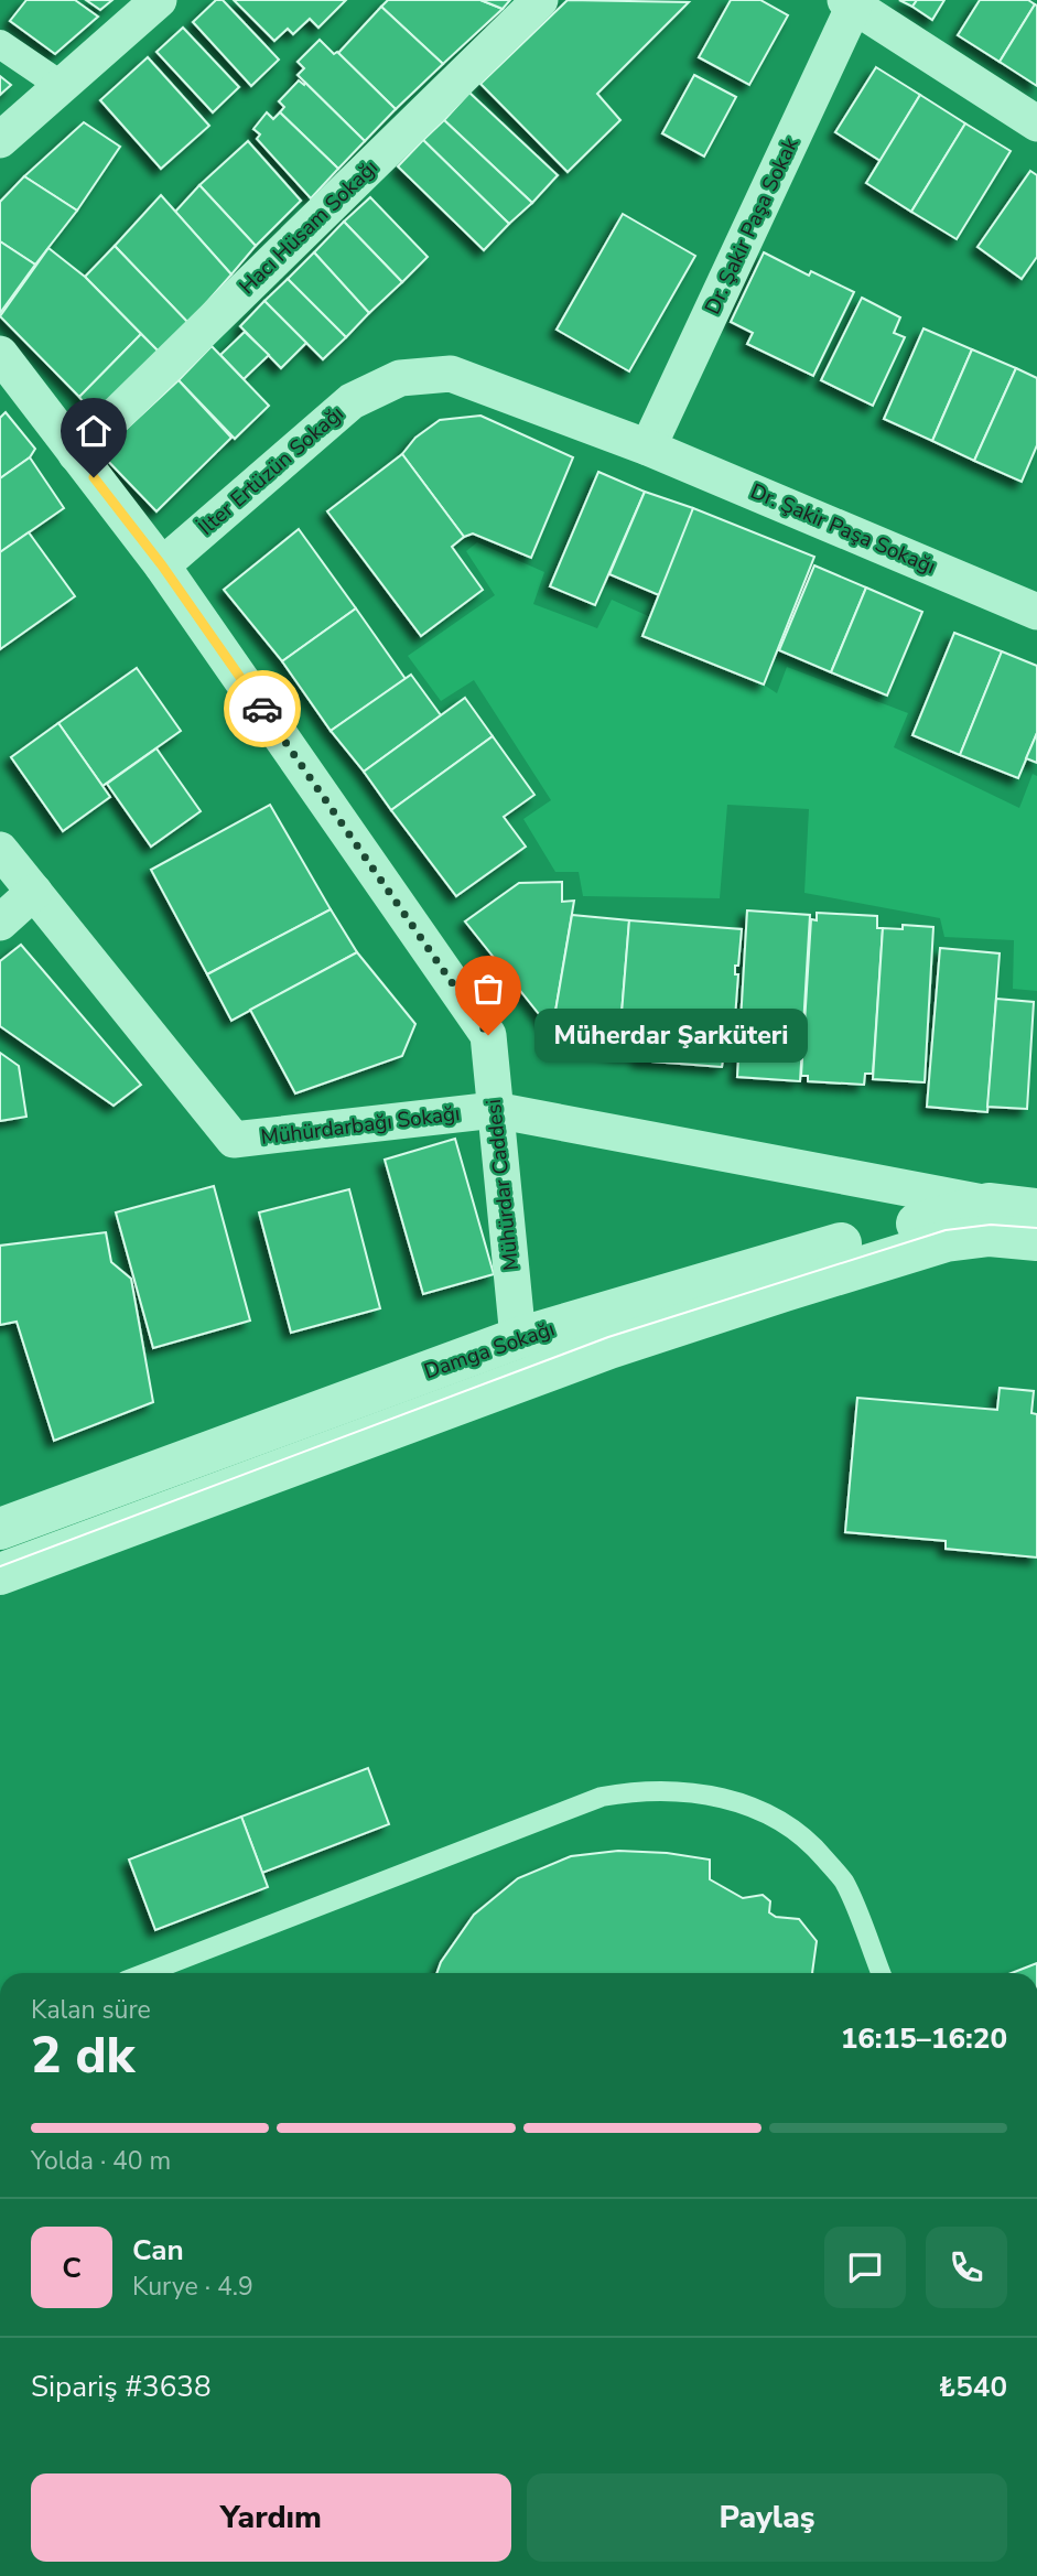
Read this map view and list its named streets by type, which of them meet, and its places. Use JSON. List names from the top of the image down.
{
  "streets": {
    "street": [
      "Dr. Şakir Paşa Sokak",
      "Hacı Hüsam Sokağı",
      "İlter Ertüzün Sokağı",
      "Dr. Şakir Paşa Sokağı",
      "Mühürdarbağı Sokağı",
      "Mühürdar Caddesi",
      "Damga Sokağı"
    ]
  },
  "crossings": [
    ["Dr. Şakir Paşa Sokak", "İlter Ertüzün Sokağı"],
    ["Dr. Şakir Paşa Sokak", "Dr. Şakir Paşa Sokağı"],
    ["Hacı Hüsam Sokağı", "Mühürdar Caddesi"],
    ["İlter Ertüzün Sokağı", "Dr. Şakir Paşa Sokağı"],
    ["İlter Ertüzün Sokağı", "Mühürdar Caddesi"],
    ["Mühürdarbağı Sokağı", "Mühürdar Caddesi"],
    ["Mühürdarbağı Sokağı", "Damga Sokağı"],
    ["Mühürdar Caddesi", "Damga Sokağı"]
  ],
  "places": ["Müherdar Şarküteri"],
  "page": {
    "bubble": "Müherdar Şarküteri",
    "heading": ["2 dk", "Kalan süre", "16:15–16:20"],
    "panel": [
      "Can",
      "Kurye · 4.9",
      "Sipariş #3638",
      "₺540"
    ],
    "bar": "Yolda · 40 m",
    "round": "C",
    "buttons": ["Yardım", "Paylaş"]
  }
}
